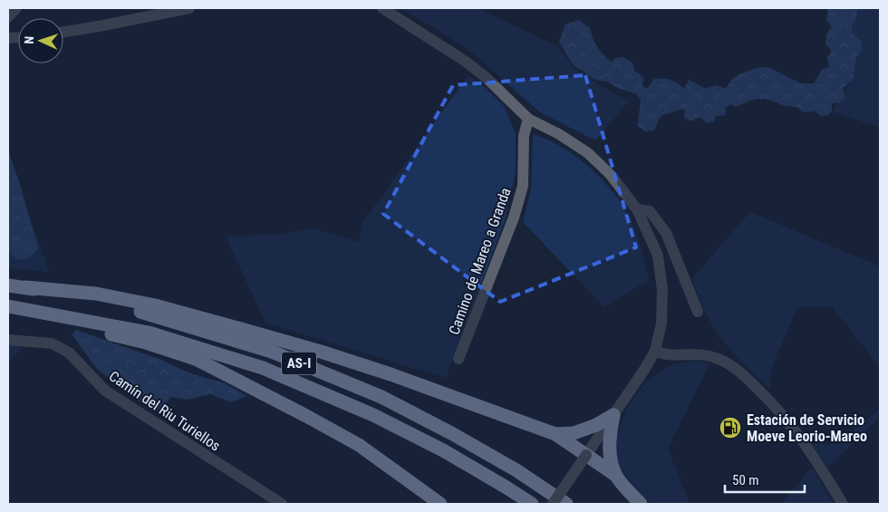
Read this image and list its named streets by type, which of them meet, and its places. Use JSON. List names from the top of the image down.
{
  "streets": {
    "highway": ["AS-I"],
    "street": ["Camino de Mareo a Granda", "Camín del Riu Turiellos"]
  },
  "places": {
    "fuel station": ["Estación de Servicio Moeve Leorio-Mareo"]
  },
  "scale_bar": "50 m",
  "north": "left"
}
